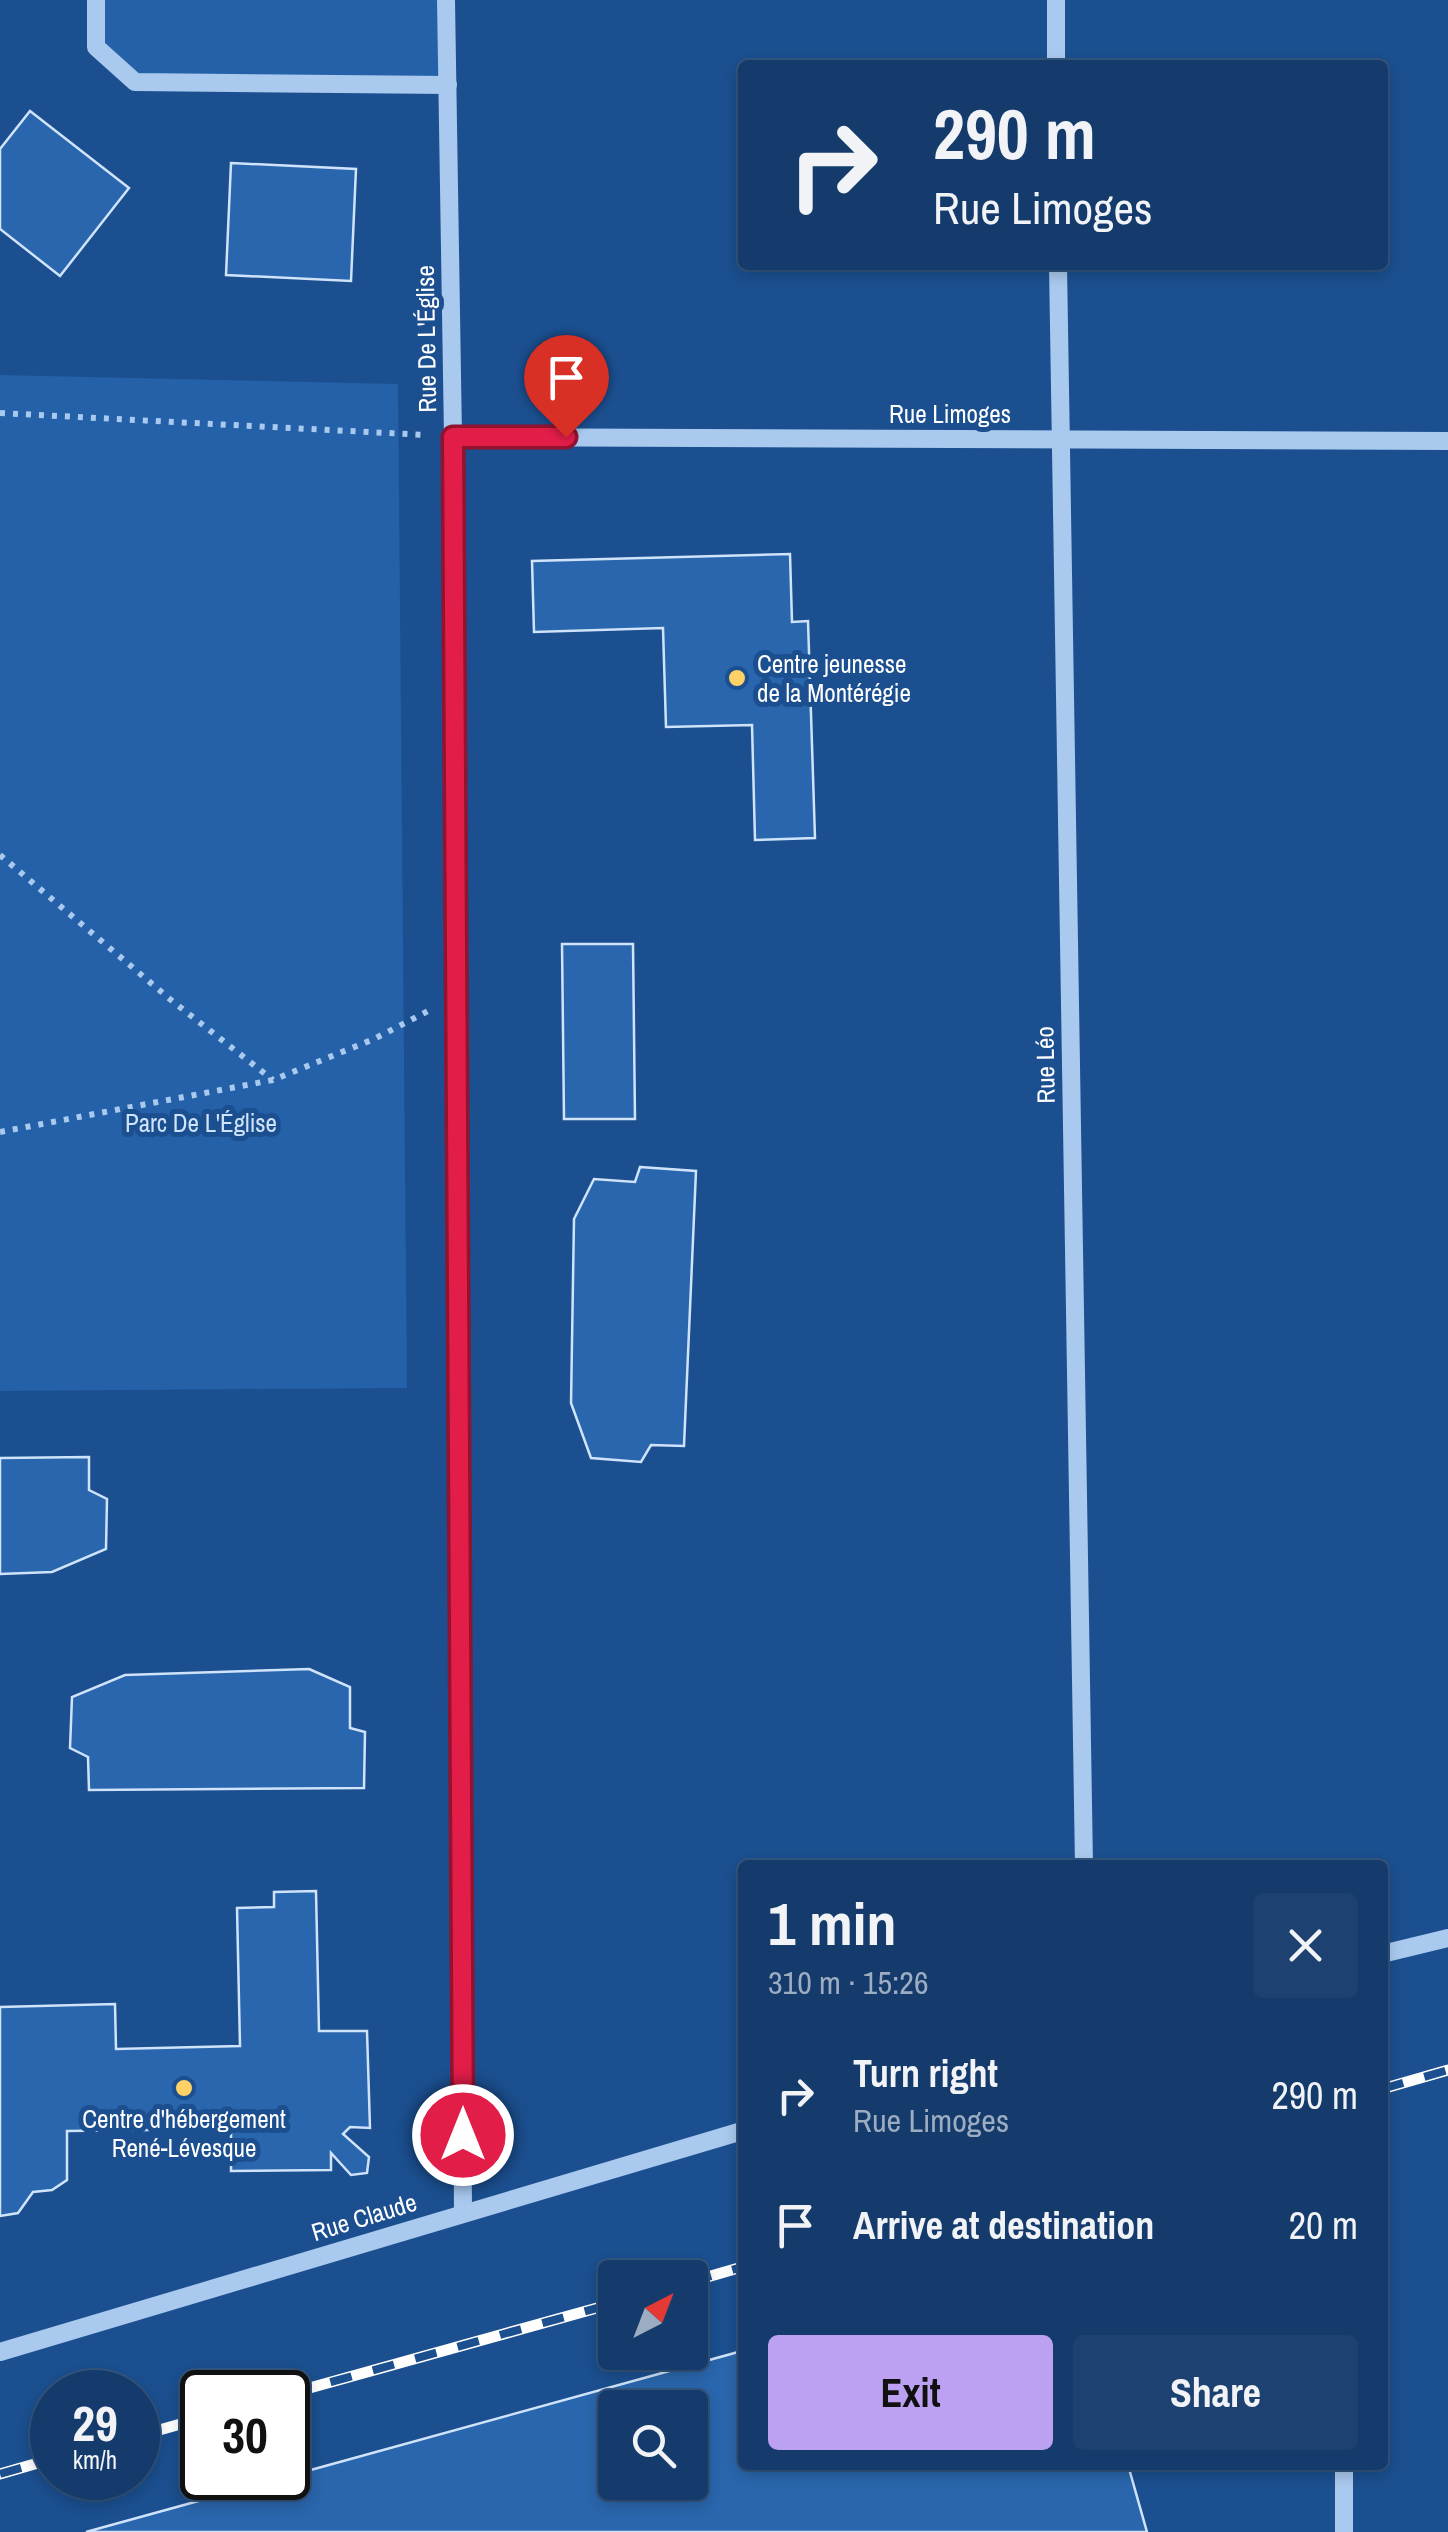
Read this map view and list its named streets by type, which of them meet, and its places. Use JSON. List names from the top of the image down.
{
  "streets": {
    "street": [
      "Rue De L'Église",
      "Rue Limoges",
      "Rue Léo",
      "Rue Claude"
    ]
  },
  "crossings": [
    ["Rue De L'Église", "Rue Limoges"],
    ["Rue De L'Église", "Rue Claude"],
    ["Rue Limoges", "Rue Léo"]
  ],
  "parks": ["Parc De L'Église"],
  "places": ["Centre jeunesse de la Montérégie", "Centre d'hébergement René-Lévesque"],
  "north": "top right",
  "page": {
    "turn": ["290 m", "Rue Limoges"],
    "heading": ["1 min", "310 m · 15:26"],
    "list": [
      {
        "name": "Turn right",
        "note": "Rue Limoges",
        "value": "290 m"
      },
      {
        "name": "Arrive at destination",
        "value": "20 m"
      }
    ],
    "buttons": ["Exit", "Share"],
    "speed": "29 km/h",
    "limit": "30"
  }
}
